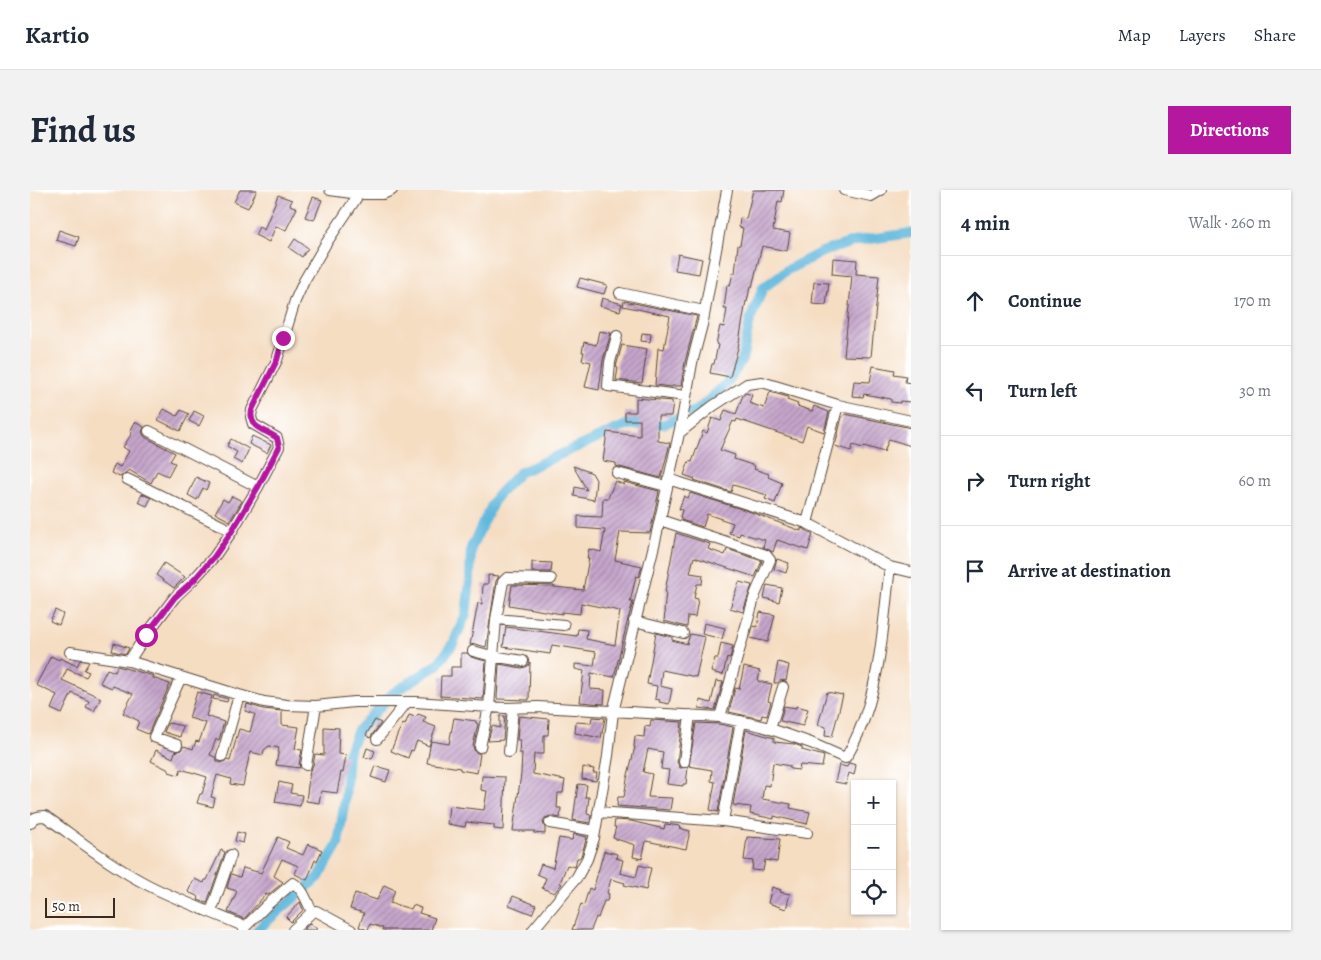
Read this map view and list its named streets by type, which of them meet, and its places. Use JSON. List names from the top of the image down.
{
  "scale_bar": "50 m",
  "page": {
    "header": "Kartio",
    "nav": ["Map", "Layers", "Share"],
    "title": "Find us",
    "buttons": "Directions",
    "heading": ["4 min", "Walk · 260 m"],
    "list": [
      ["Continue", "170 m"],
      ["Turn left", "30 m"],
      ["Turn right", "60 m"],
      "Arrive at destination"
    ],
    "map_buttons": ["+", "−"],
    "scale": "50 m"
  }
}
